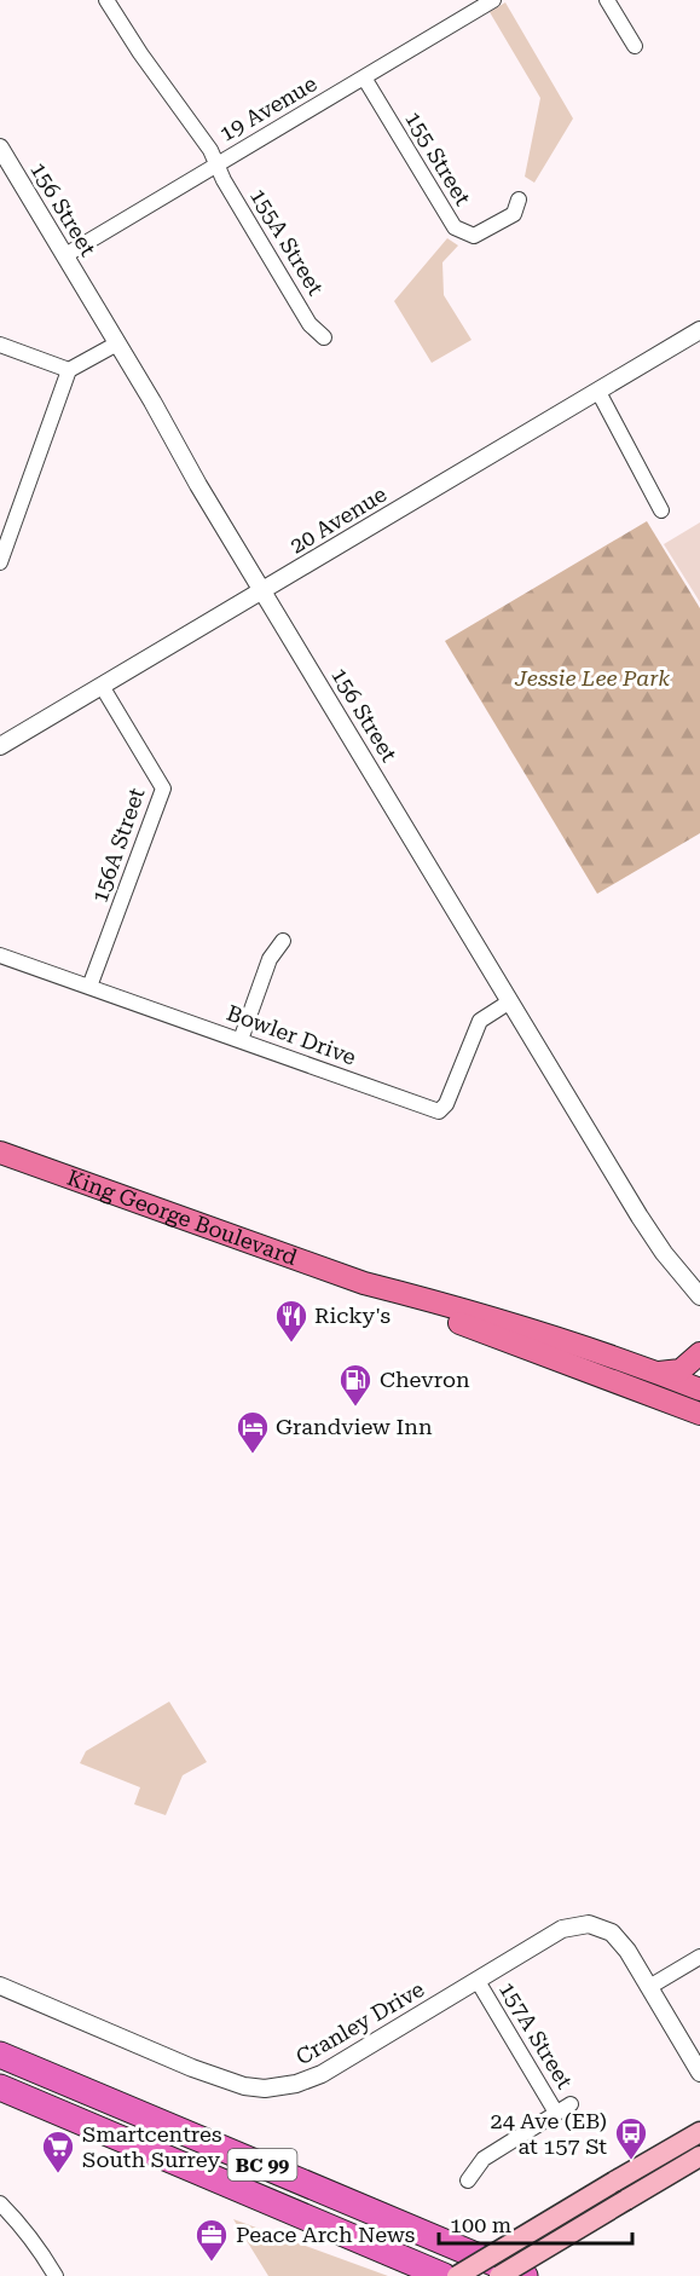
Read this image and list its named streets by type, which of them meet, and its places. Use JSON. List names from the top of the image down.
{
  "streets": {
    "highway": ["BC 99"],
    "main road": ["King George Boulevard"],
    "street": [
      "19 Avenue",
      "155 Street",
      "156 Street",
      "155A Street",
      "20 Avenue",
      "156A Street",
      "Bowler Drive",
      "Cranley Drive",
      "157A Street"
    ]
  },
  "crossings": [
    ["19 Avenue", "155 Street"],
    ["19 Avenue", "156 Street"],
    ["19 Avenue", "155A Street"],
    ["156 Street", "20 Avenue"],
    ["156 Street", "Bowler Drive"],
    ["20 Avenue", "156A Street"],
    ["156A Street", "Bowler Drive"],
    ["Cranley Drive", "157A Street"]
  ],
  "parks": ["Jessie Lee Park"],
  "places": {
    "restaurant": ["Ricky's"],
    "fuel station": ["Chevron"],
    "hotel": ["Grandview Inn"],
    "bus stop": ["24 Ave (EB) at 157 St"],
    "supermarket": ["Smartcentres South Surrey"],
    "office": ["Peace Arch News"]
  },
  "scale_bar": "100 m"
}
